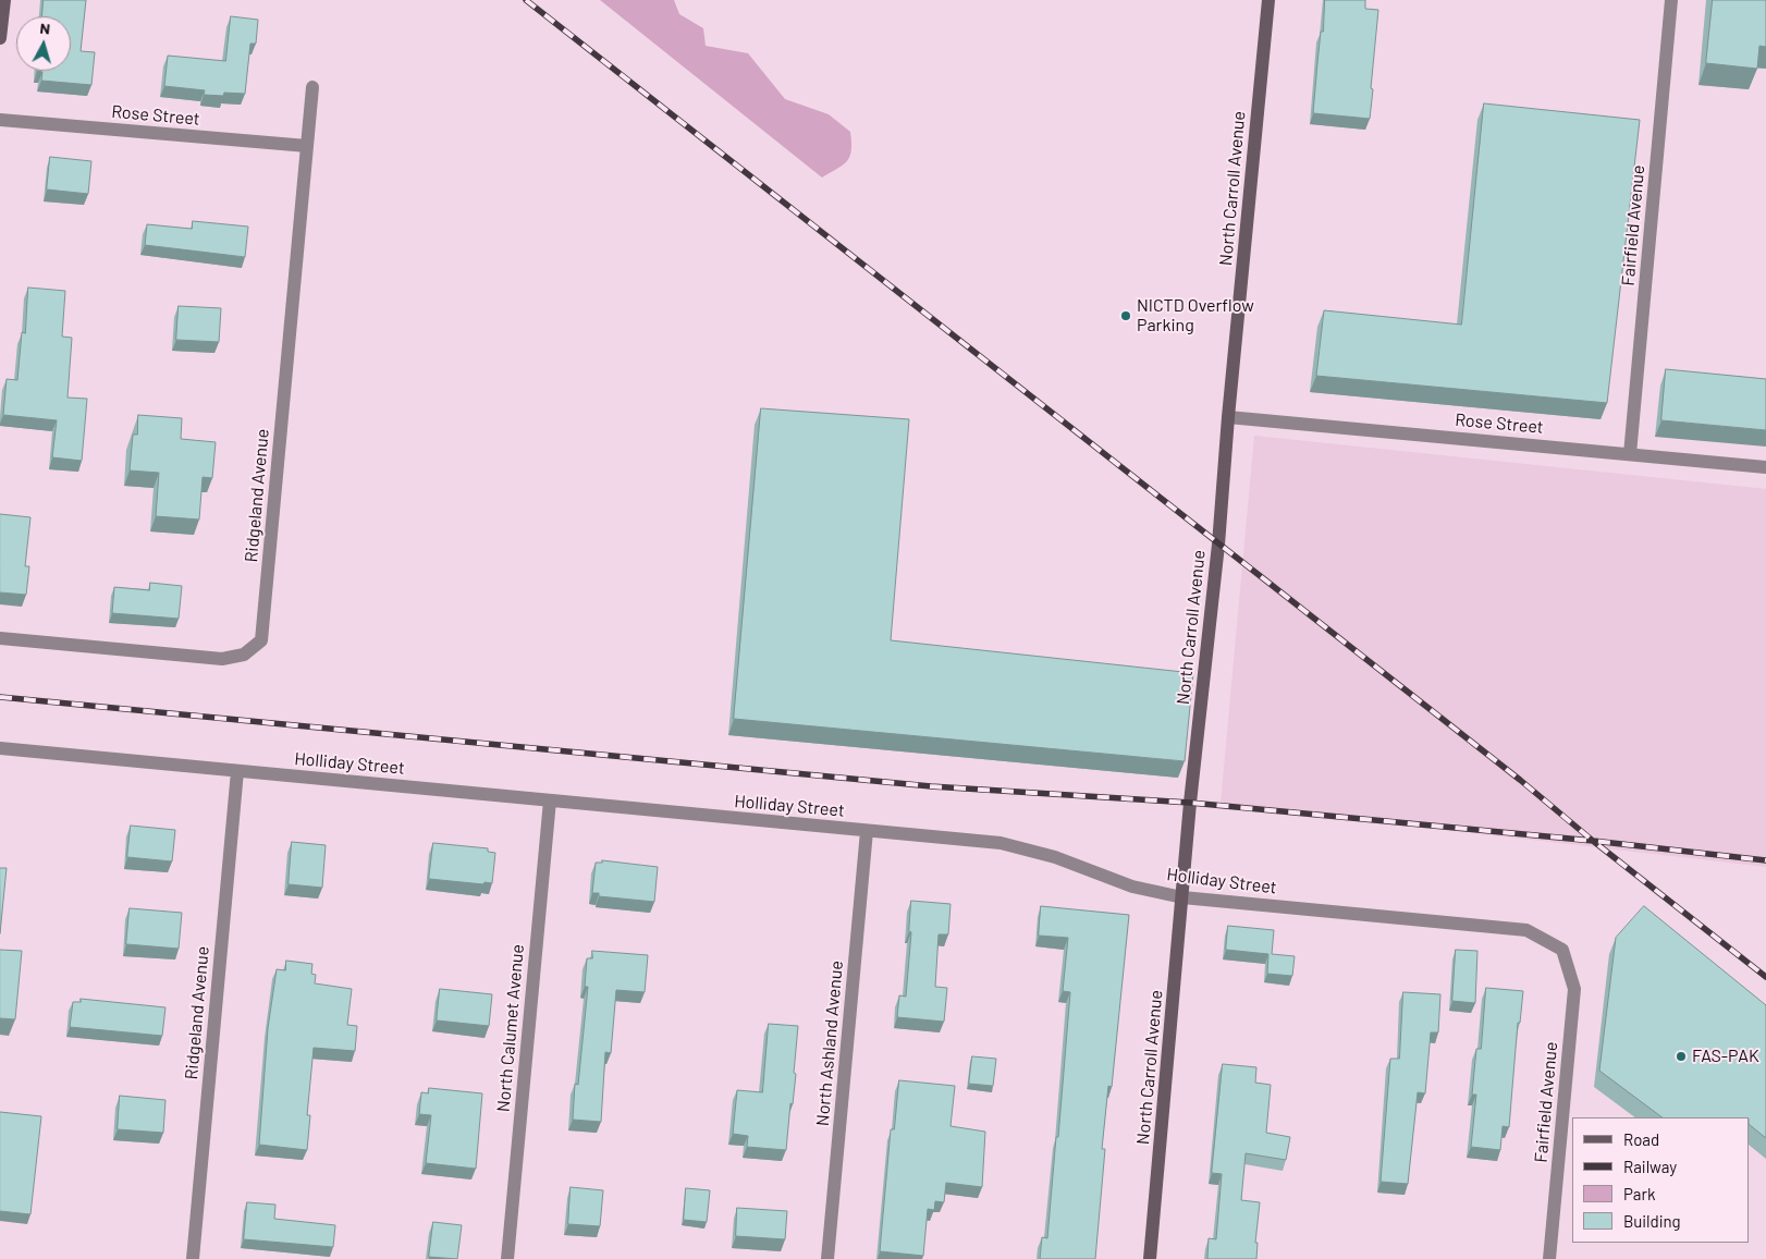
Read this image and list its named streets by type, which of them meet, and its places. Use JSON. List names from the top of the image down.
{
  "streets": {
    "street": [
      "Rose Street",
      "North Carroll Avenue",
      "Fairfield Avenue",
      "Ridgeland Avenue",
      "Holliday Street",
      "North Calumet Avenue",
      "North Ashland Avenue"
    ]
  },
  "crossings": [
    ["Rose Street", "North Carroll Avenue"],
    ["Rose Street", "Fairfield Avenue"],
    ["Rose Street", "Ridgeland Avenue"],
    ["North Carroll Avenue", "Holliday Street"],
    ["Fairfield Avenue", "Holliday Street"],
    ["Ridgeland Avenue", "Holliday Street"],
    ["Holliday Street", "North Calumet Avenue"],
    ["Holliday Street", "North Ashland Avenue"]
  ],
  "places": ["NICTD Overflow Parking", "FAS-PAK"],
  "legend": [
    "Road",
    "Railway",
    "Park",
    "Building"
  ],
  "north": "top"
}
